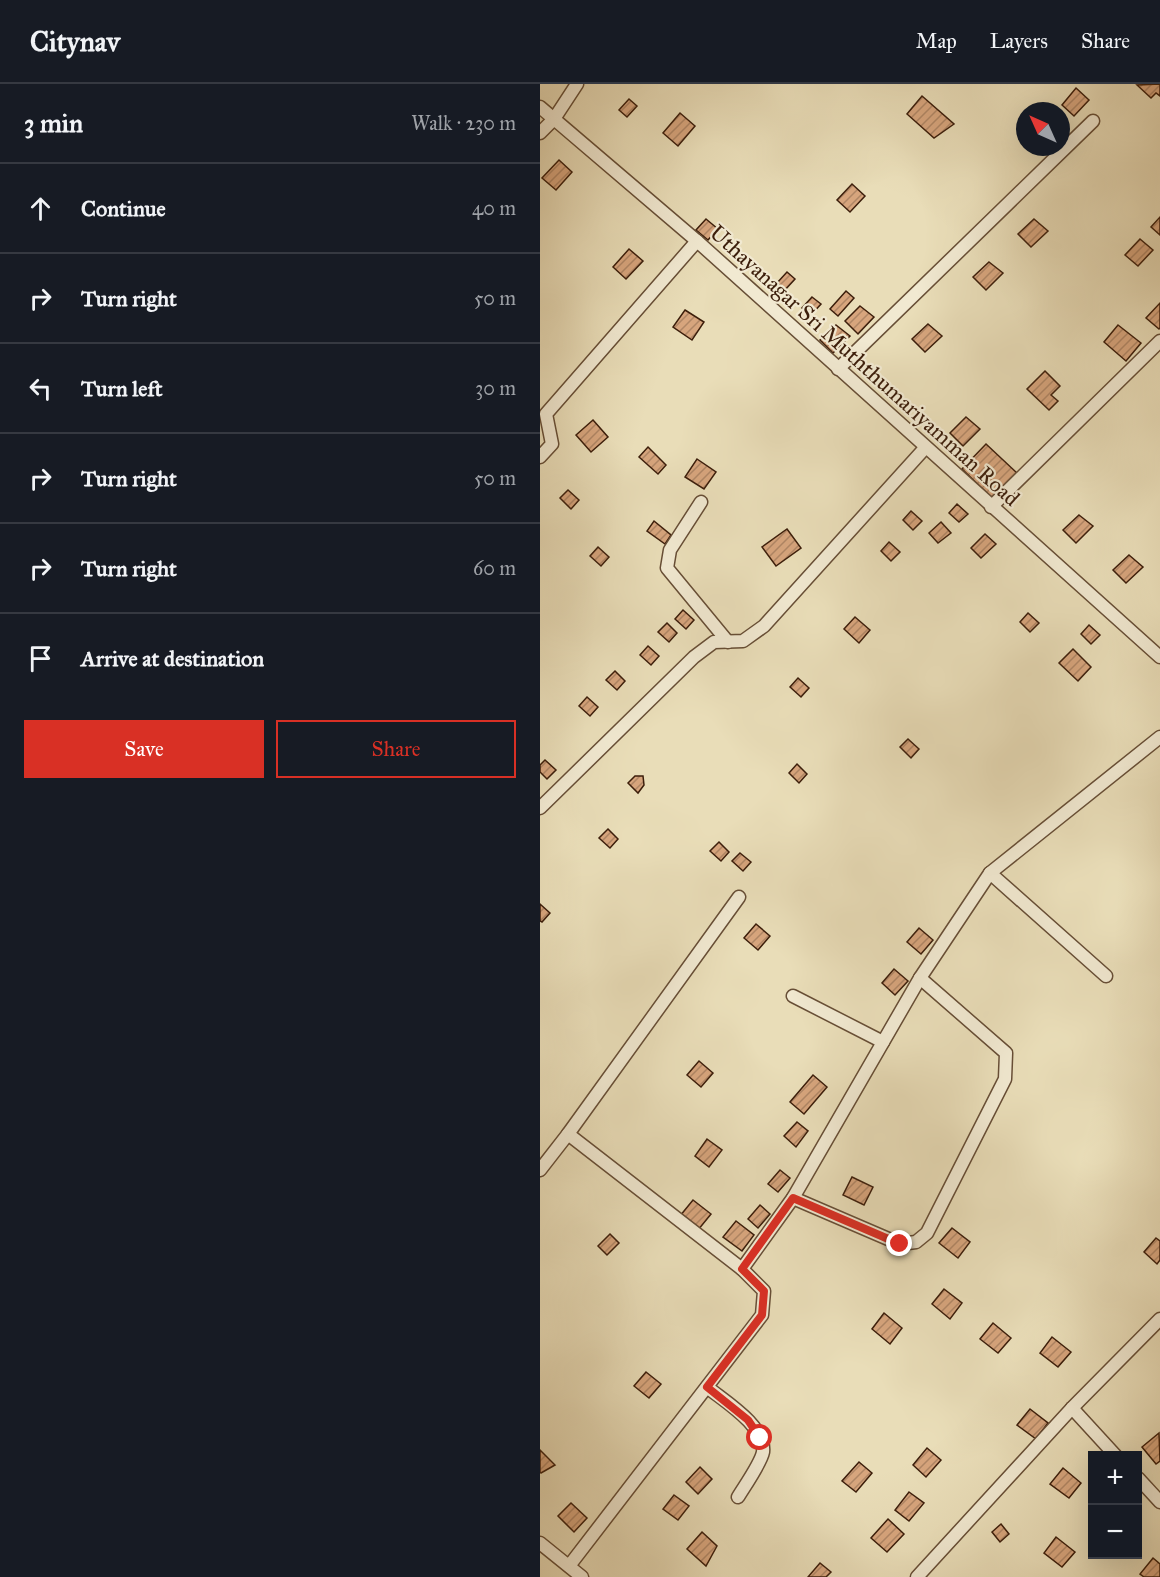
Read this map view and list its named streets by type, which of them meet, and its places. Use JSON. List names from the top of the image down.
{
  "streets": {
    "street": ["Uthayanagar Sri Muththumariyamman Road"]
  },
  "north": "top left",
  "page": {
    "header": "Citynav",
    "nav": ["Map", "Layers", "Share"],
    "heading": ["3 min", "Walk · 230 m"],
    "list": [
      ["Continue", "40 m"],
      ["Turn right", "50 m"],
      ["Turn left", "30 m"],
      ["Turn right", "50 m"],
      ["Turn right", "60 m"],
      "Arrive at destination"
    ],
    "buttons": ["Save", "Share"],
    "map_buttons": ["+", "−"]
  }
}
